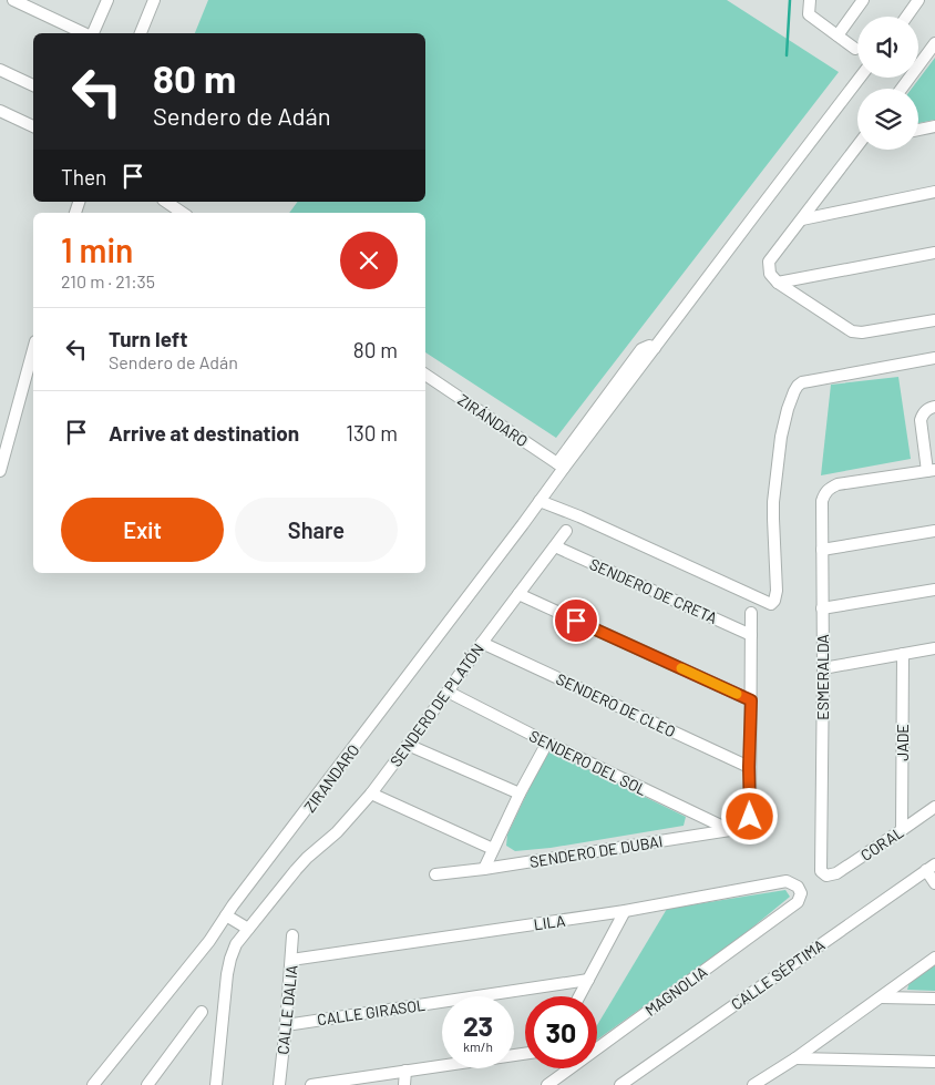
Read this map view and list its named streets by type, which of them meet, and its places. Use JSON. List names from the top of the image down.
{
  "streets": {
    "street": [
      "ZIRÁNDARO",
      "SENDERO DE CRETA",
      "ESMERALDA",
      "SENDERO DE PLATÓN",
      "SENDERO DE CLEO",
      "JADE",
      "SENDERO DEL SOL",
      "ZIRANDARO",
      "CORAL",
      "SENDERO DE DUBAI",
      "LILA",
      "CALLE SÉPTIMA",
      "MAGNOLIA",
      "CALLE DALIA",
      "CALLE GIRASOL"
    ]
  },
  "crossings": [
    ["ZIRÁNDARO", "ZIRANDARO"],
    ["SENDERO DE CRETA", "SENDERO DE PLATÓN"],
    ["ESMERALDA", "CORAL"],
    ["SENDERO DE PLATÓN", "SENDERO DE CLEO"],
    ["SENDERO DE PLATÓN", "SENDERO DEL SOL"],
    ["SENDERO DE CLEO", "SENDERO DE DUBAI"],
    ["JADE", "CORAL"],
    ["SENDERO DEL SOL", "SENDERO DE DUBAI"],
    ["LILA", "MAGNOLIA"],
    ["LILA", "CALLE DALIA"],
    ["CALLE DALIA", "CALLE GIRASOL"]
  ],
  "page": {
    "turn": ["80 m", "Sendero de Adán"],
    "then": "Then",
    "heading": ["1 min", "210 m · 21:35"],
    "list": [
      {
        "name": "Turn left",
        "note": "Sendero de Adán",
        "value": "80 m"
      },
      {
        "name": "Arrive at destination",
        "value": "130 m"
      }
    ],
    "buttons": ["Exit", "Share"],
    "speed": "23 km/h",
    "limit": "30"
  }
}
